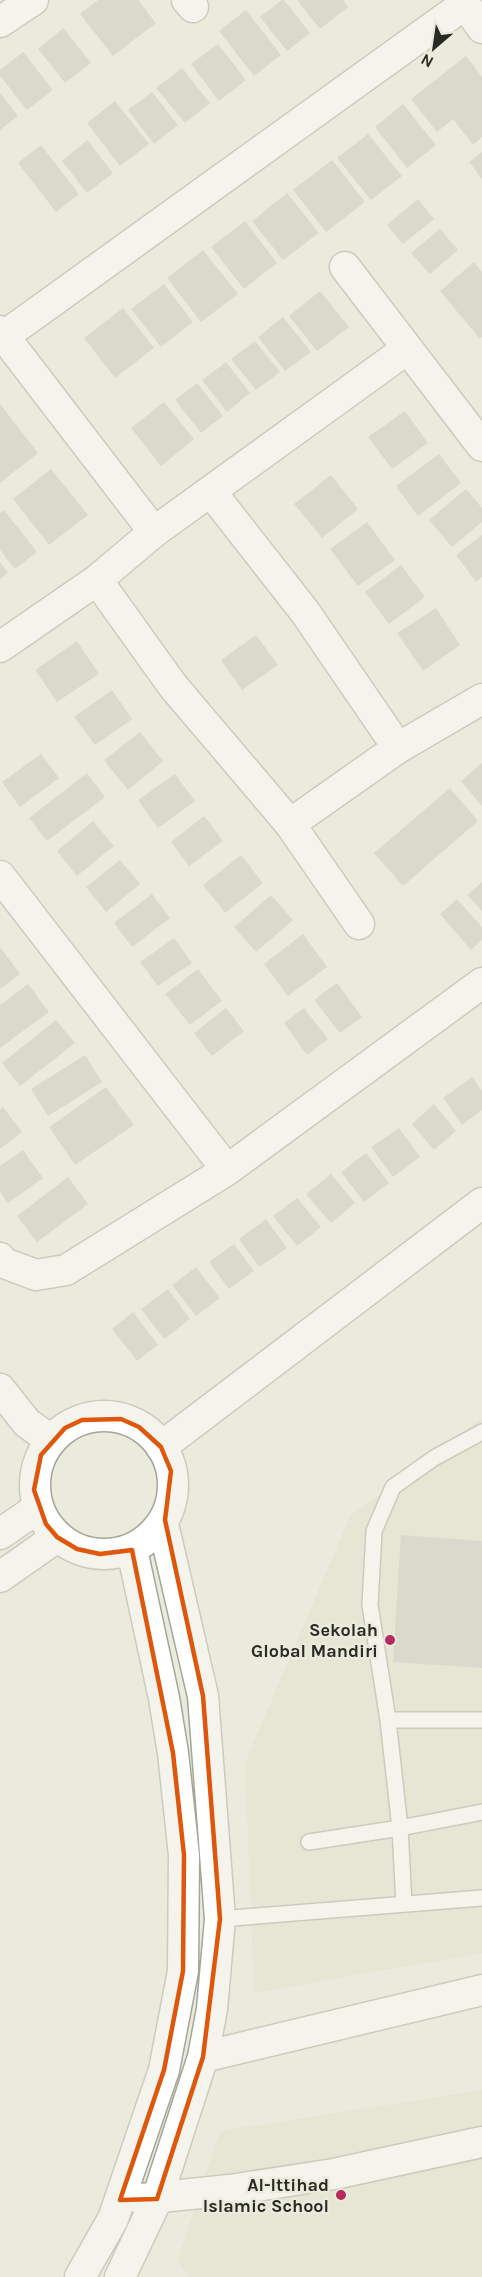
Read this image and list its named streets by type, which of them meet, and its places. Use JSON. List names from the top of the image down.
{
  "places": ["Sekolah Global Mandiri", "Al-Ittihad Islamic School"],
  "north": "bottom left"
}
